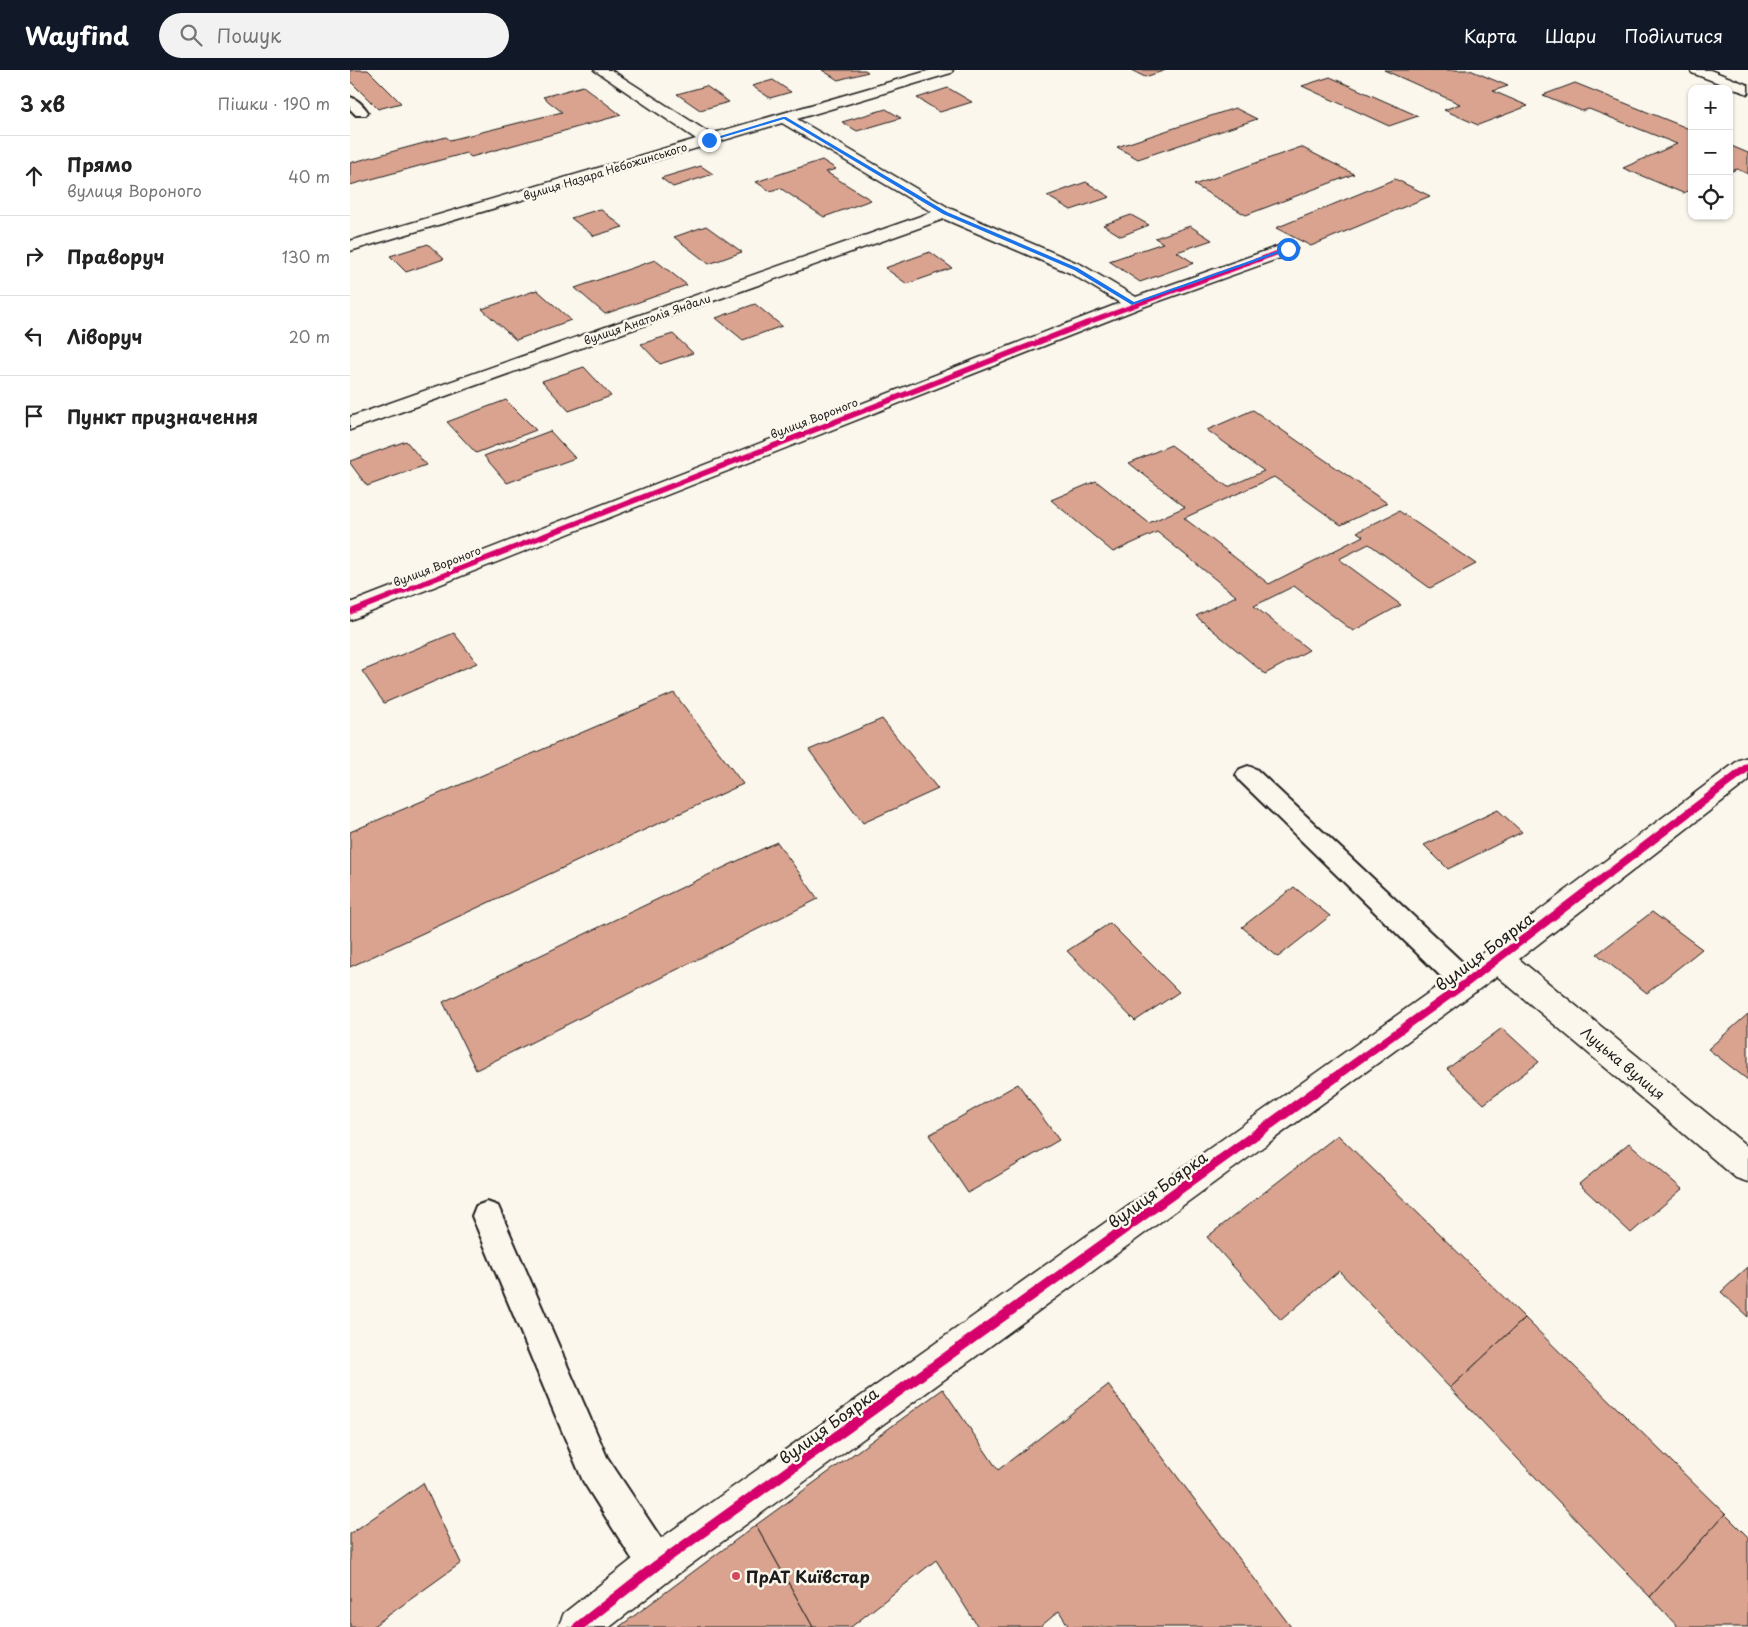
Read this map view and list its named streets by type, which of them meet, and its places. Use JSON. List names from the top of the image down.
{
  "streets": {
    "street": [
      "вулиця Назара Небожинського",
      "вулиця Анатолія Яндали",
      "вулиця Вороного",
      "вулиця Боярка",
      "Луцька вулиця"
    ]
  },
  "crossings": [
    ["вулиця Боярка", "Луцька вулиця"]
  ],
  "places": ["ПрАТ Київстар"],
  "page": {
    "header": "Wayfind",
    "search": "Пошук",
    "nav": ["Карта", "Шари", "Поділитися"],
    "heading": ["3 хв", "Пішки · 190 m"],
    "map_buttons": ["+", "−"],
    "list": [
      ["Прямо", "вулиця Вороного", "40 m"],
      ["Праворуч", "130 m"],
      ["Ліворуч", "20 m"],
      "Пункт призначення"
    ]
  }
}
